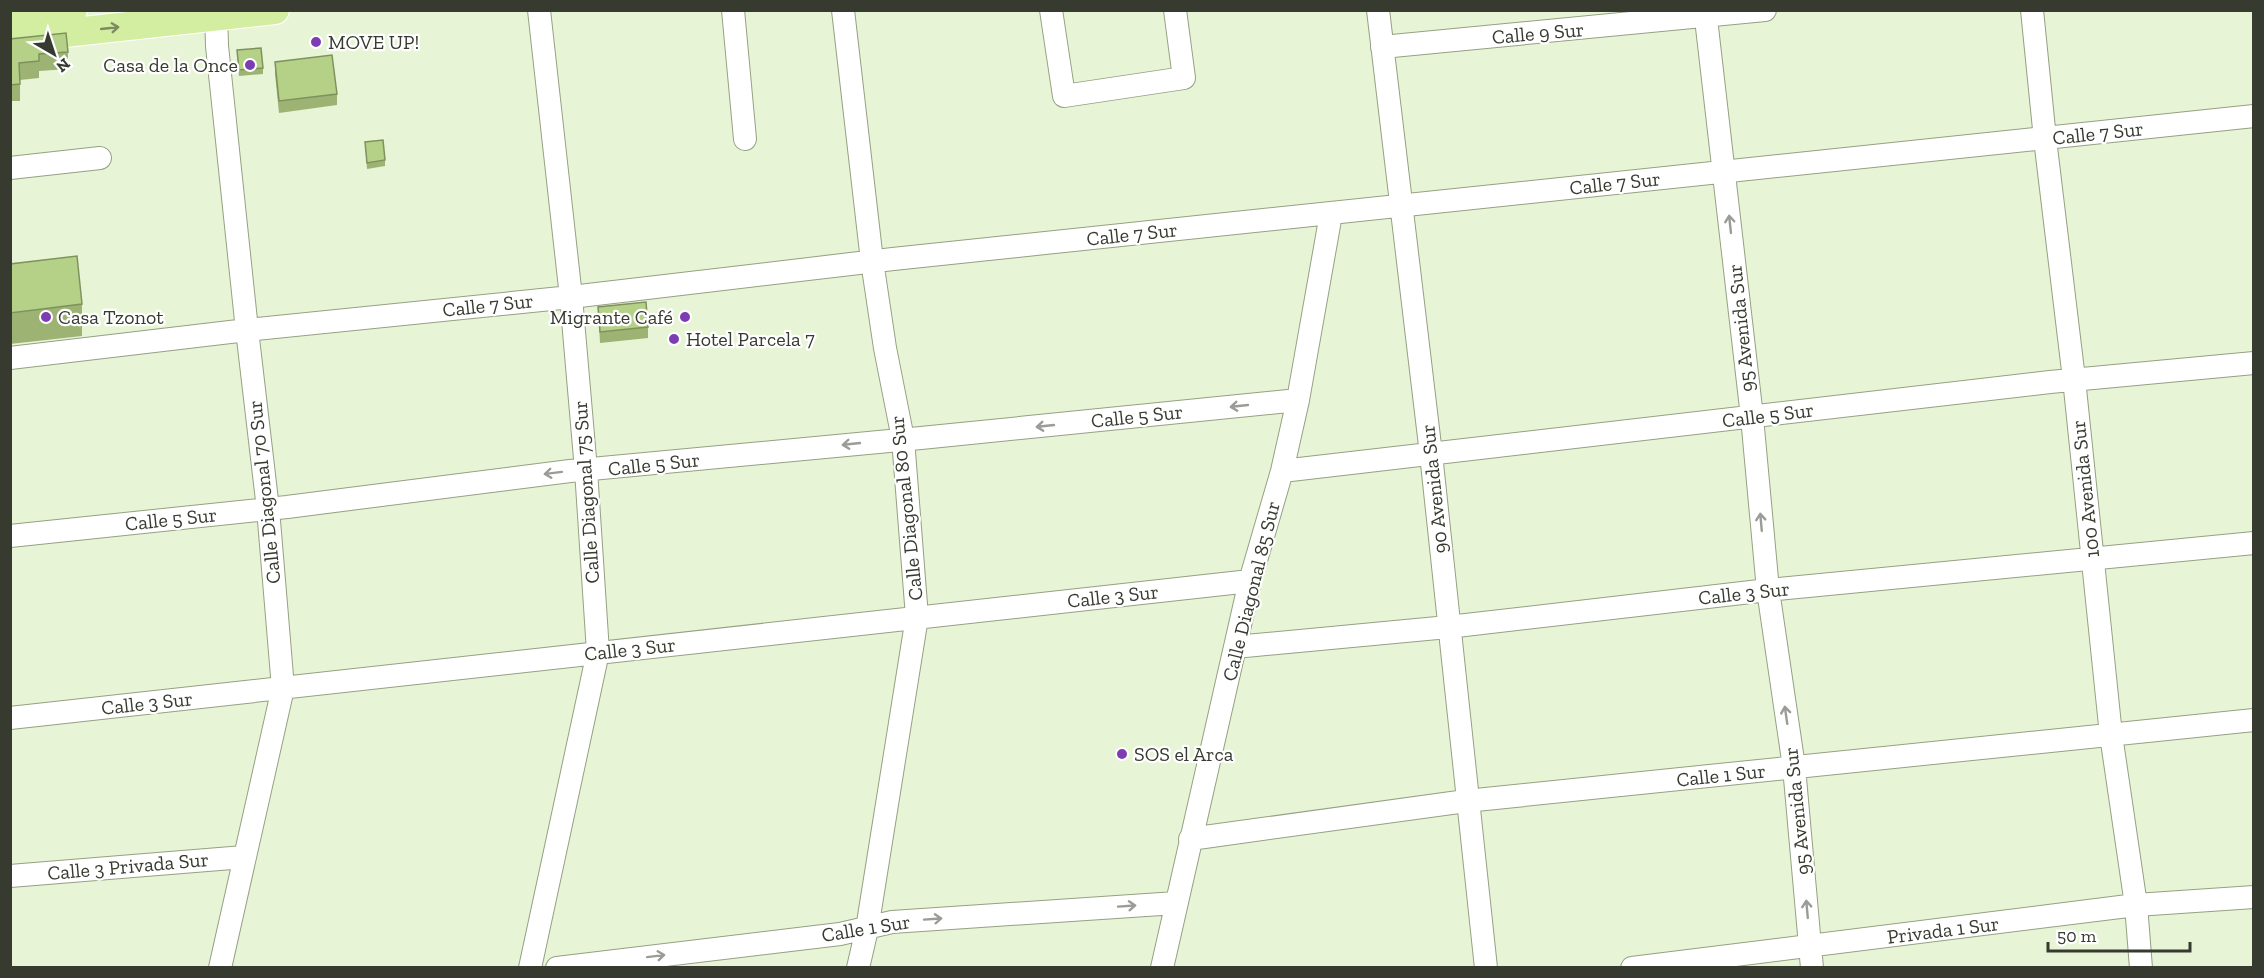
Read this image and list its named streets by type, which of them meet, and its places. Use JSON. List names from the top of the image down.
{
  "streets": {
    "street": [
      "Calle 9 Sur",
      "Calle 7 Sur",
      "95 Avenida Sur",
      "Calle 5 Sur",
      "90 Avenida Sur",
      "100 Avenida Sur",
      "Calle Diagonal 70 Sur",
      "Calle Diagonal 75 Sur",
      "Calle Diagonal 80 Sur",
      "Calle Diagonal 85 Sur",
      "Calle 3 Sur",
      "Calle 1 Sur",
      "Calle 3 Privada Sur",
      "Privada 1 Sur"
    ]
  },
  "crossings": [
    ["Calle 9 Sur", "95 Avenida Sur"],
    ["Calle 9 Sur", "90 Avenida Sur"],
    ["Calle 7 Sur", "95 Avenida Sur"],
    ["Calle 7 Sur", "90 Avenida Sur"],
    ["Calle 7 Sur", "100 Avenida Sur"],
    ["Calle 7 Sur", "Calle Diagonal 70 Sur"],
    ["Calle 7 Sur", "Calle Diagonal 75 Sur"],
    ["Calle 7 Sur", "Calle Diagonal 80 Sur"],
    ["Calle 7 Sur", "Calle Diagonal 85 Sur"],
    ["95 Avenida Sur", "Calle 5 Sur"],
    ["95 Avenida Sur", "Calle 3 Sur"],
    ["95 Avenida Sur", "Calle 1 Sur"],
    ["95 Avenida Sur", "Privada 1 Sur"],
    ["Calle 5 Sur", "90 Avenida Sur"],
    ["Calle 5 Sur", "100 Avenida Sur"],
    ["Calle 5 Sur", "Calle Diagonal 70 Sur"],
    ["Calle 5 Sur", "Calle Diagonal 75 Sur"],
    ["Calle 5 Sur", "Calle Diagonal 80 Sur"],
    ["Calle 5 Sur", "Calle Diagonal 85 Sur"],
    ["90 Avenida Sur", "Calle 3 Sur"],
    ["90 Avenida Sur", "Calle 1 Sur"],
    ["100 Avenida Sur", "Calle 3 Sur"],
    ["100 Avenida Sur", "Calle 1 Sur"],
    ["100 Avenida Sur", "Privada 1 Sur"],
    ["Calle Diagonal 70 Sur", "Calle 3 Sur"],
    ["Calle Diagonal 70 Sur", "Calle 3 Privada Sur"],
    ["Calle Diagonal 75 Sur", "Calle 3 Sur"],
    ["Calle Diagonal 80 Sur", "Calle 3 Sur"],
    ["Calle Diagonal 80 Sur", "Calle 1 Sur"],
    ["Calle Diagonal 85 Sur", "Calle 3 Sur"],
    ["Calle Diagonal 85 Sur", "Calle 1 Sur"]
  ],
  "one_way": ["95 Avenida Sur", "Calle 5 Sur", "Calle 1 Sur"],
  "places": [
    "MOVE UP!",
    "Casa de la Once",
    "Casa Tzonot",
    "Migrante Café",
    "Hotel Parcela 7",
    "SOS el Arca"
  ],
  "scale_bar": "50 m",
  "north": "bottom right"
}
